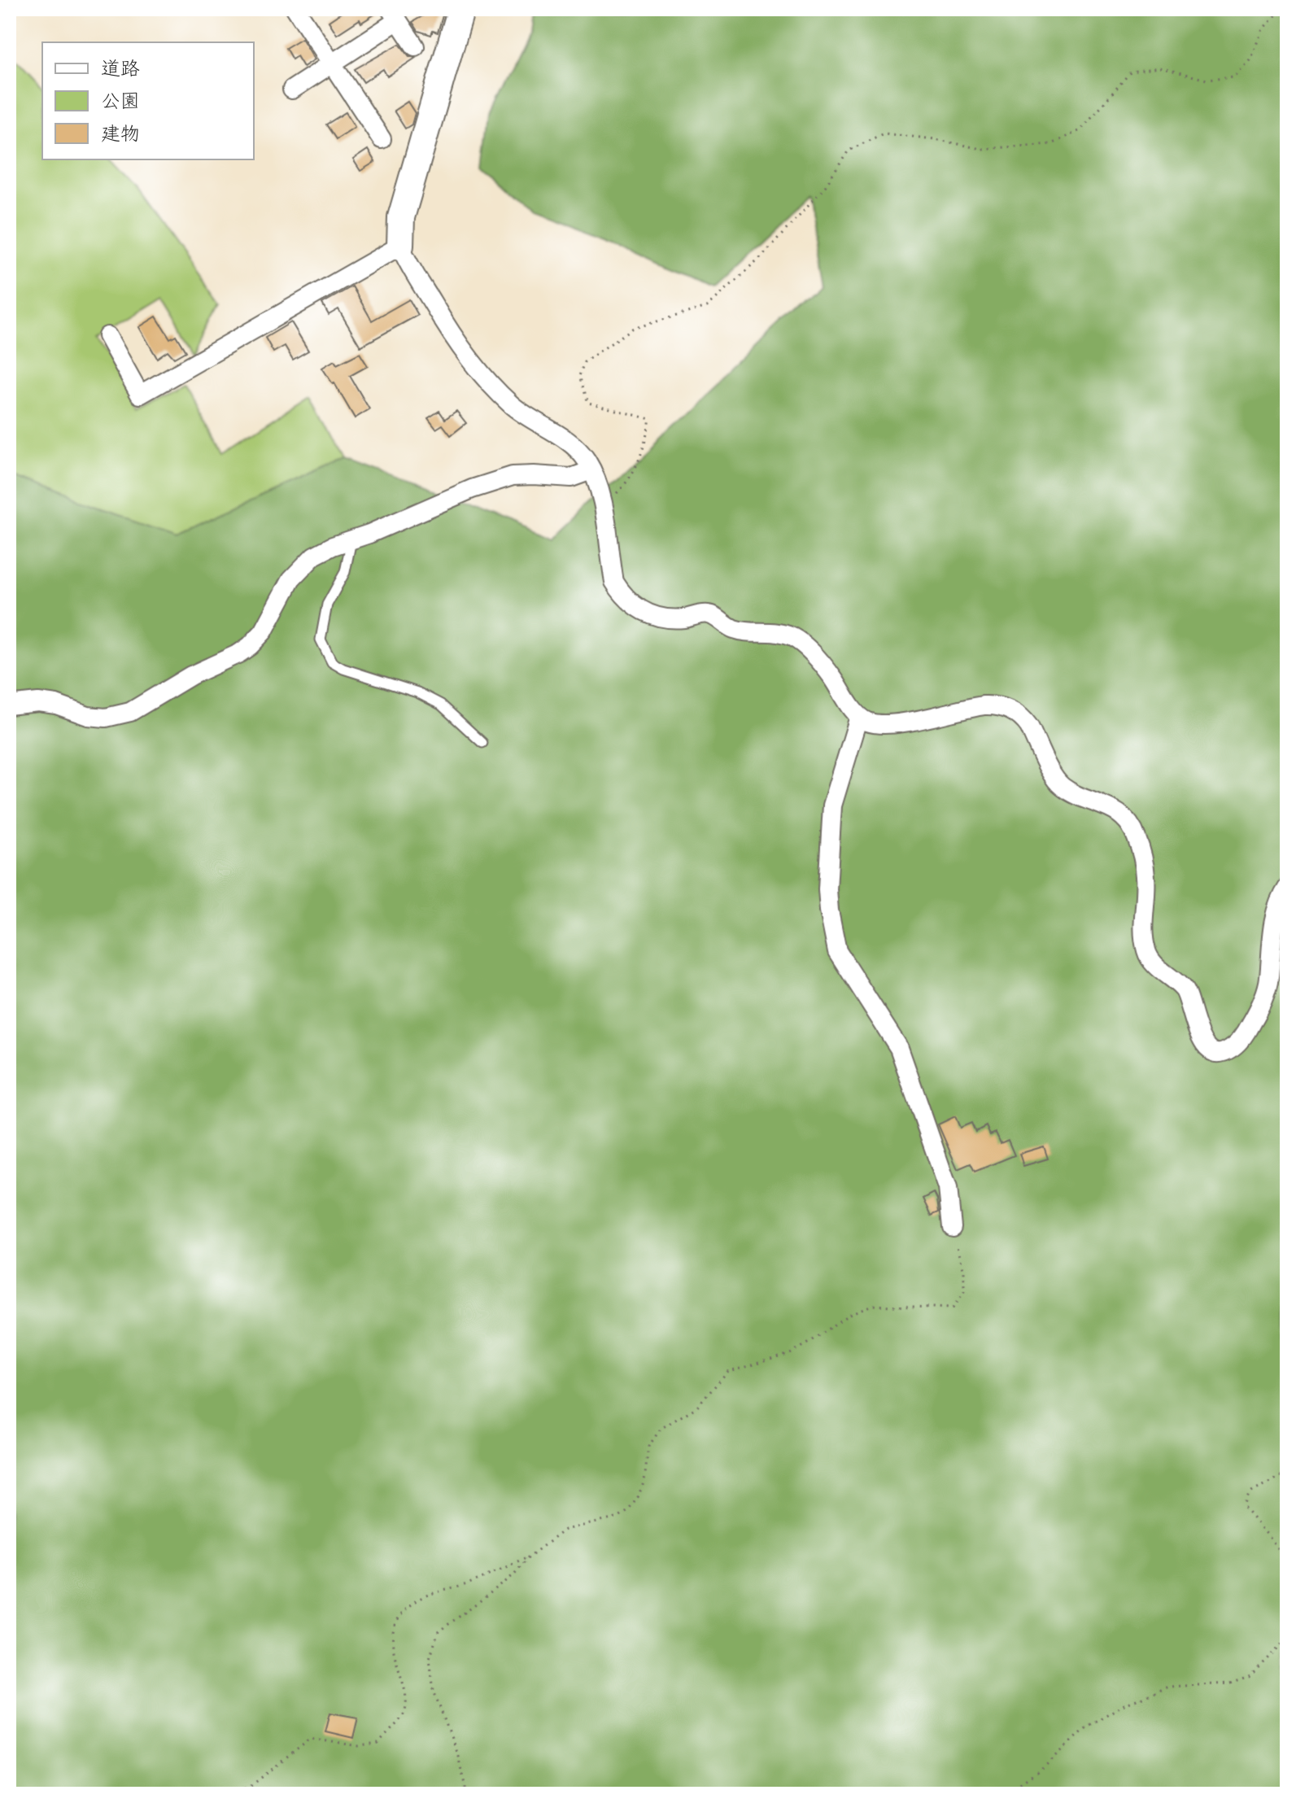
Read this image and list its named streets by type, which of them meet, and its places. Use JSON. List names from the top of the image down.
{
  "legend": ["道路", "公園", "建物"]
}
